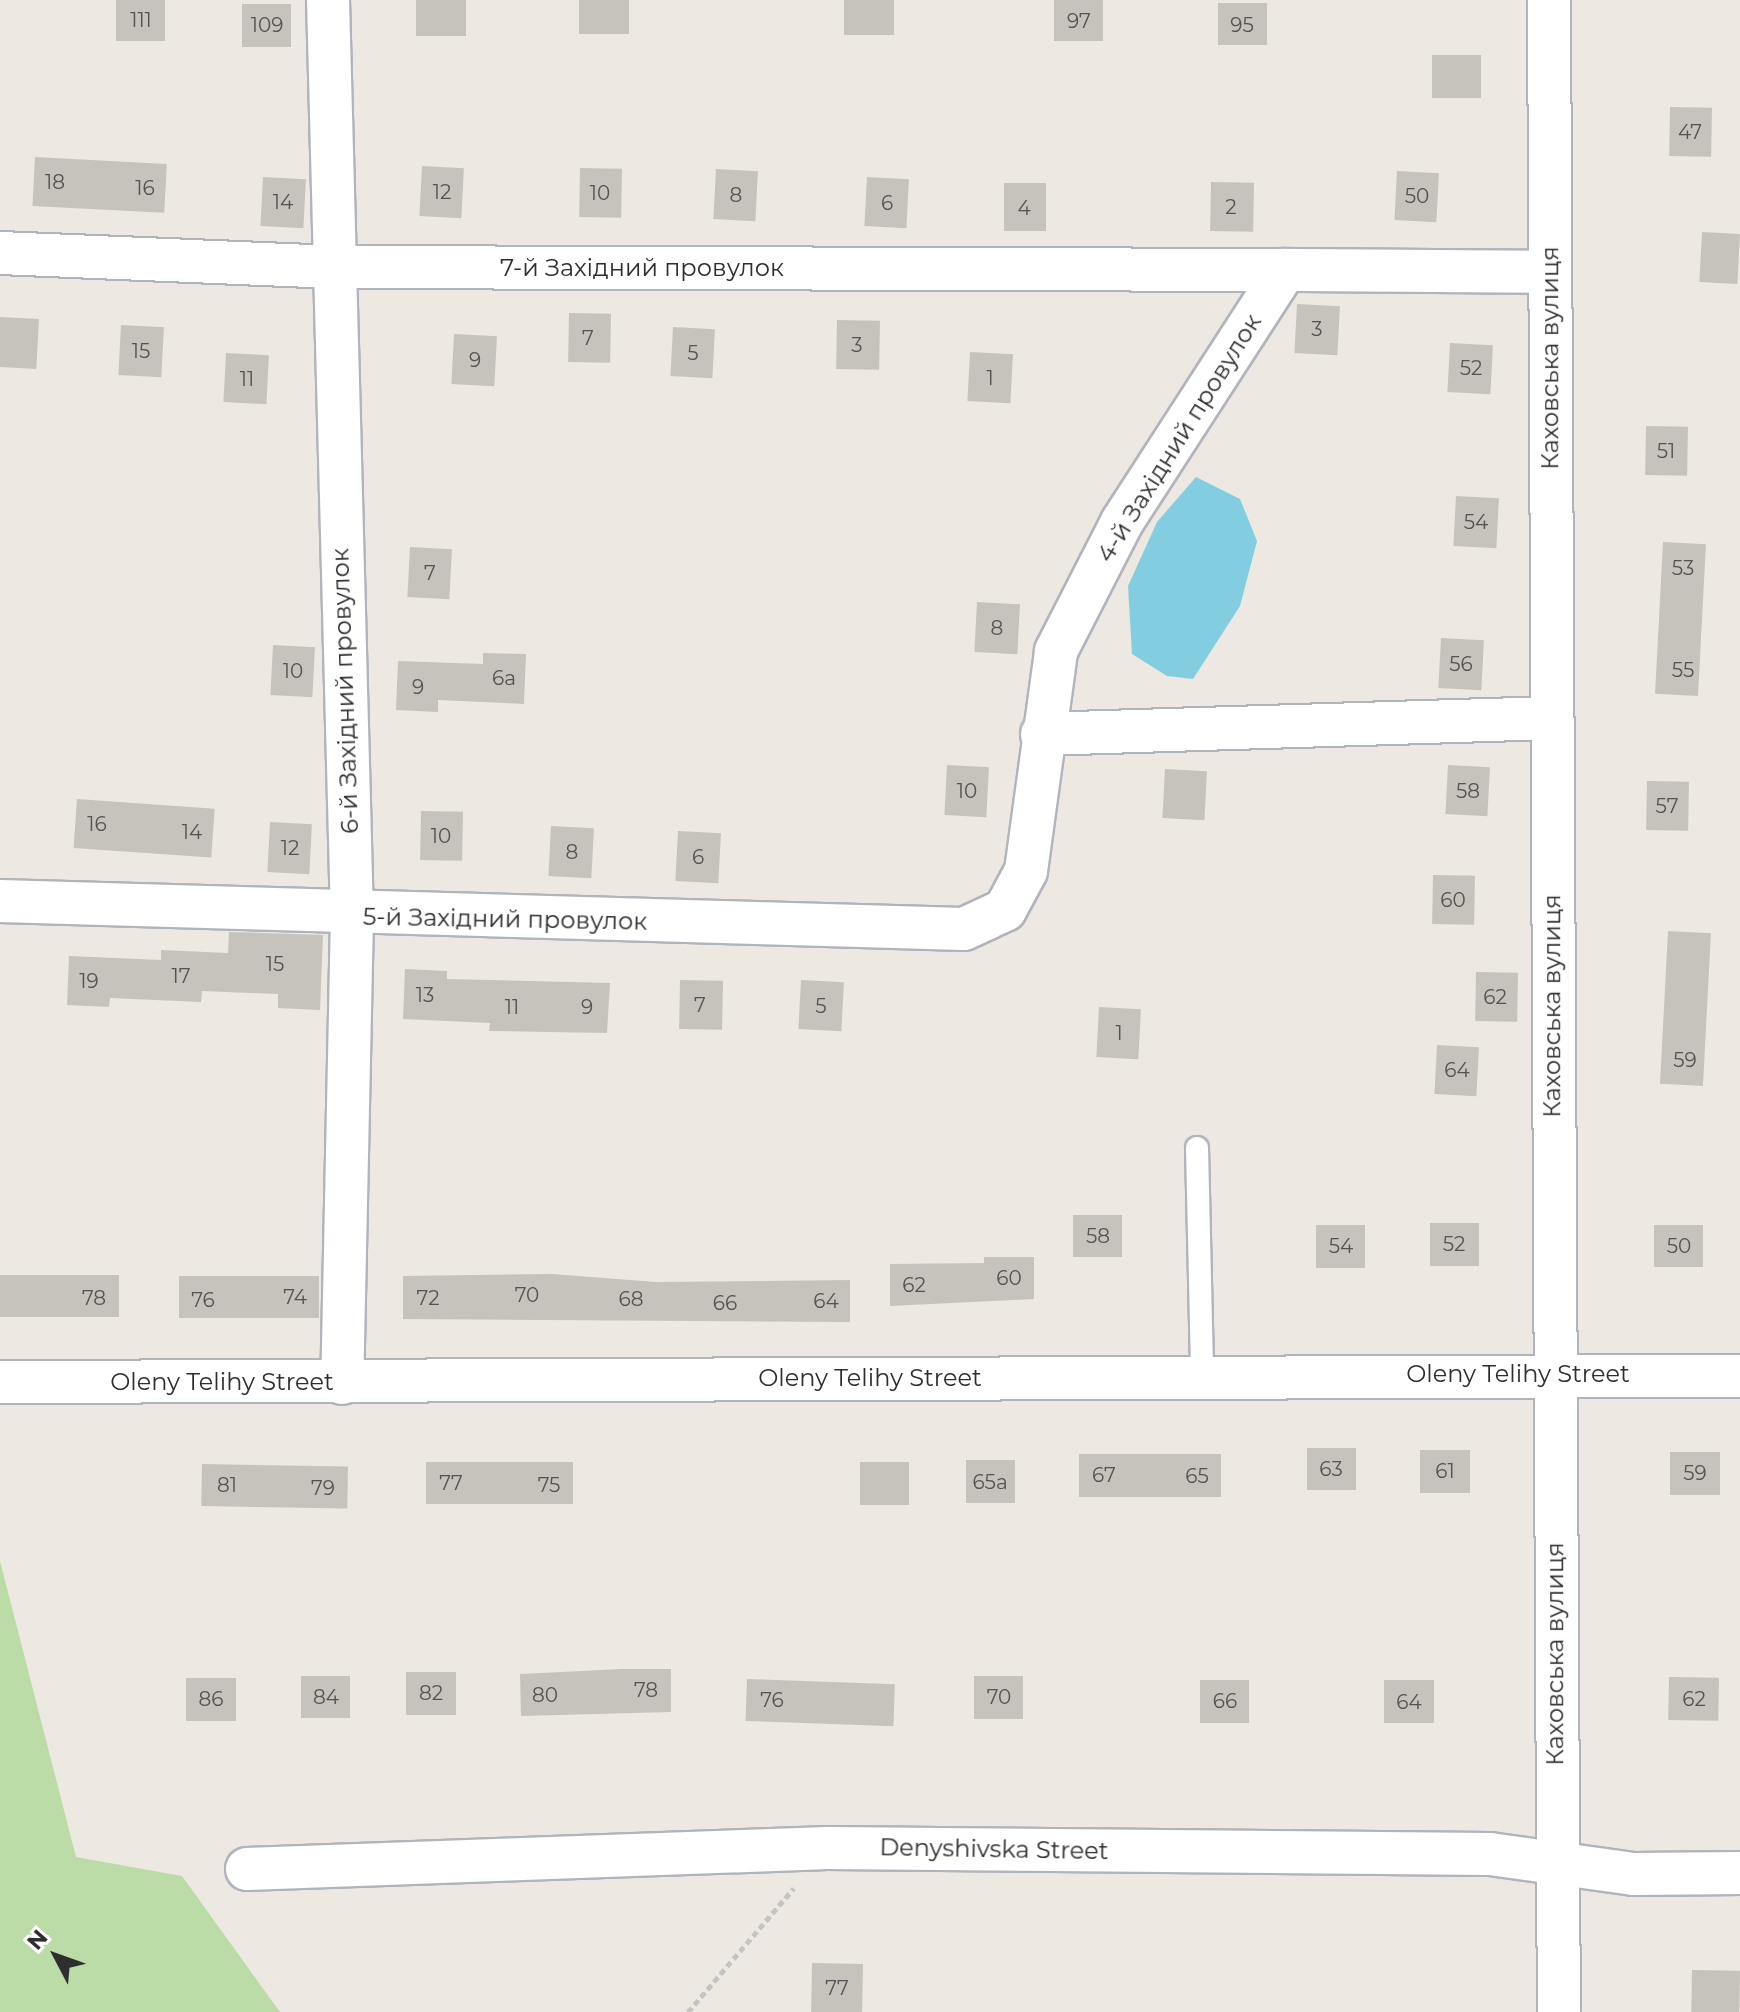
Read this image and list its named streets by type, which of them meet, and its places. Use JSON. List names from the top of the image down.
{
  "streets": {
    "street": [
      "7-й Західний провулок",
      "Каховська вулиця",
      "4-й Західний провулок",
      "6-й Західний провулок",
      "5-й Західний провулок",
      "Oleny Telihy Street",
      "Denyshivska Street"
    ]
  },
  "crossings": [
    ["7-й Західний провулок", "4-й Західний провулок"],
    ["7-й Західний провулок", "6-й Західний провулок"],
    ["Каховська вулиця", "Oleny Telihy Street"],
    ["Каховська вулиця", "Denyshivska Street"],
    ["4-й Західний провулок", "5-й Західний провулок"],
    ["6-й Західний провулок", "5-й Західний провулок"],
    ["6-й Західний провулок", "Oleny Telihy Street"]
  ],
  "house_numbers": [
    "111",
    "97",
    "109",
    "95",
    "47",
    "18",
    "16",
    "12",
    "10",
    "8",
    "50",
    "14",
    "6",
    "2",
    "4",
    "3",
    "7",
    "3",
    "15",
    "5",
    "9",
    "52",
    "1",
    "11",
    "51",
    "54",
    "53",
    "7",
    "8",
    "56",
    "55",
    "10",
    "6а",
    "9",
    "10",
    "58",
    "57",
    "16",
    "14",
    "10",
    "12",
    "8",
    "6",
    "60",
    "15",
    "17",
    "19",
    "13",
    "62",
    "7",
    "5",
    "11",
    "9",
    "1",
    "59",
    "64",
    "58",
    "52",
    "54",
    "50",
    "60",
    "62",
    "70",
    "74",
    "78",
    "72",
    "68",
    "76",
    "64",
    "66",
    "63",
    "61",
    "59",
    "67",
    "65",
    "65а",
    "77",
    "81",
    "75",
    "79",
    "78",
    "82",
    "80",
    "84",
    "70",
    "86",
    "62",
    "76",
    "66",
    "64",
    "77"
  ],
  "north": "top left"
}
